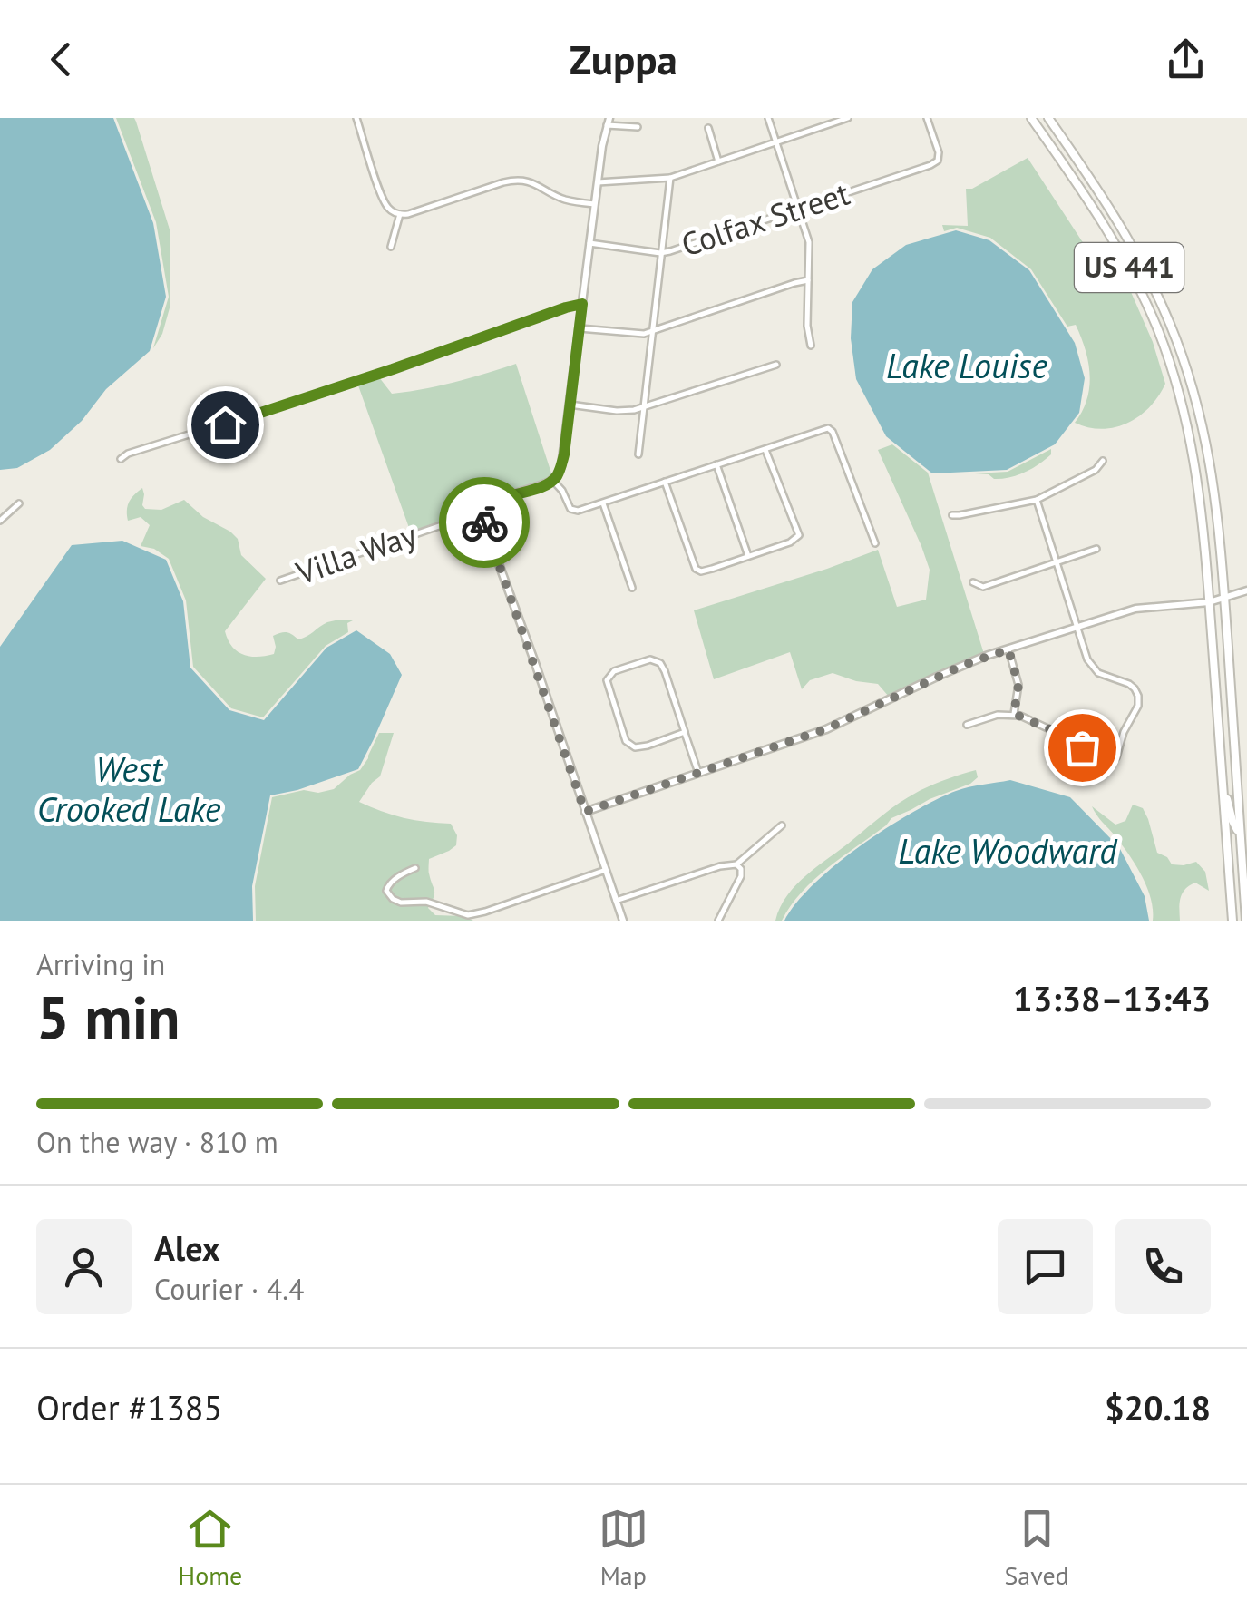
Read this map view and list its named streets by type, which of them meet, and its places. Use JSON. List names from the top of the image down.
{
  "streets": {
    "main road": ["US 441"],
    "street": ["Colfax Street", "Villa Way"]
  },
  "water": ["Lake Louise", "West Crooked Lake", "Lake Woodward"],
  "page": {
    "header": "Zuppa",
    "heading": ["5 min", "Arriving in", "13:38–13:43"],
    "panel": [
      "Alex",
      "Courier · 4.4",
      "Order #1385",
      "$20.18"
    ],
    "bar": "On the way · 810 m",
    "tabs": ["Home", "Map", "Saved"]
  }
}
